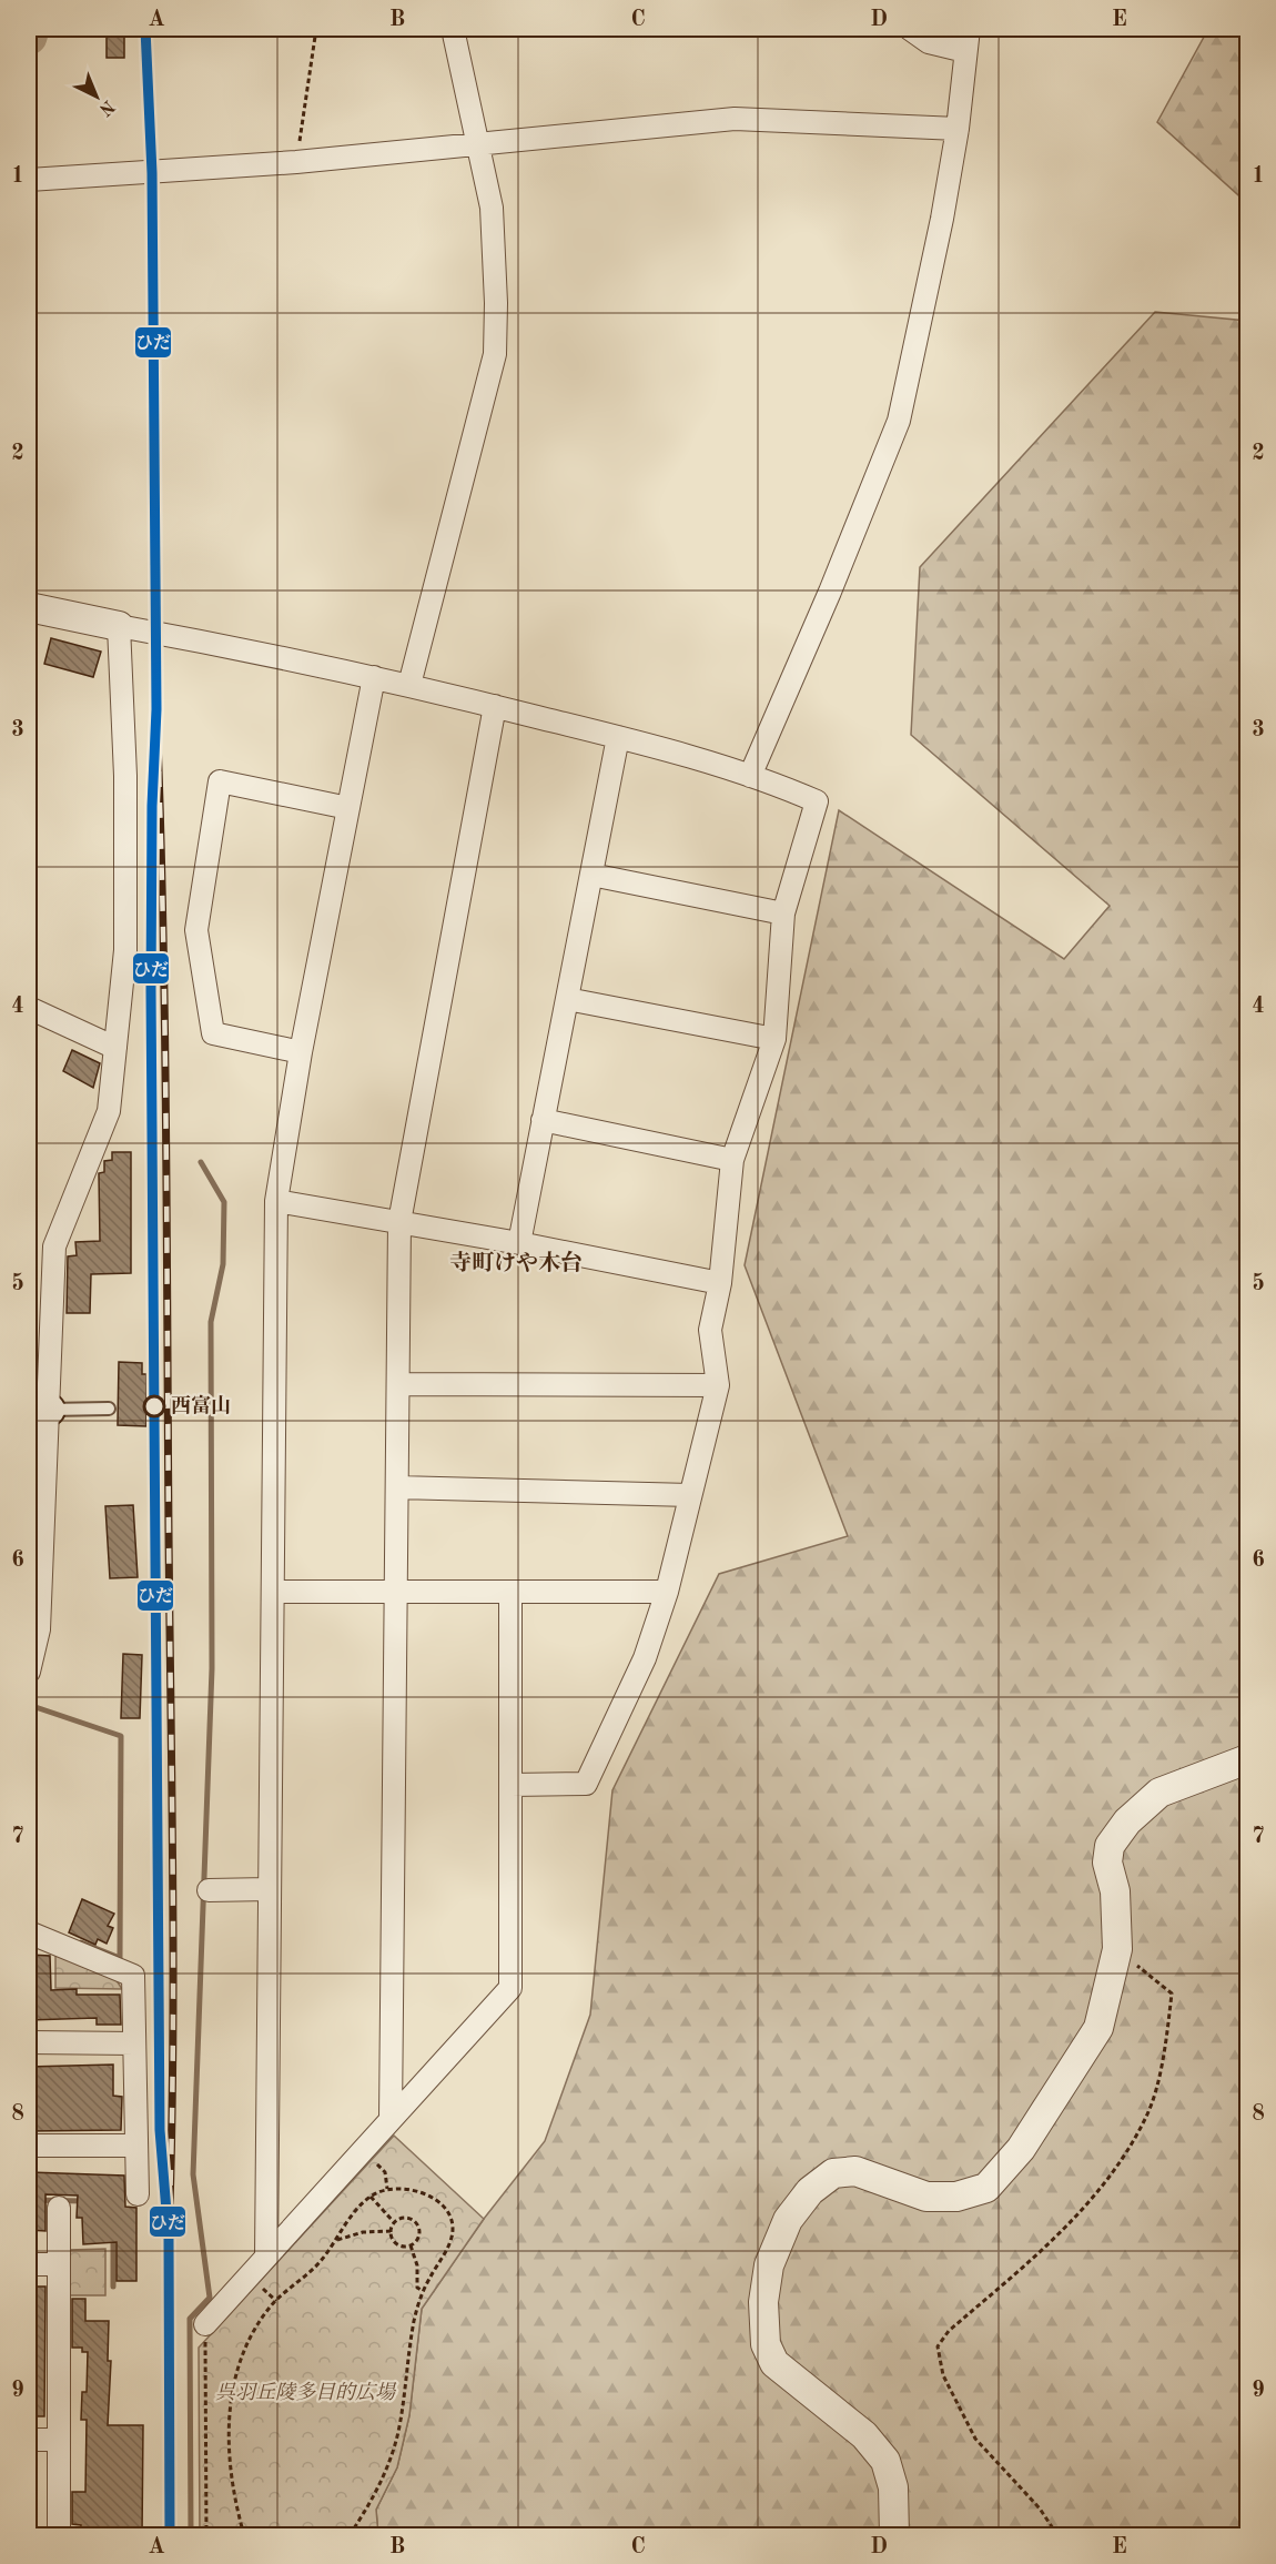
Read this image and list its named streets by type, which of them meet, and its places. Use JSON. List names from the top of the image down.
{
  "districts": ["寺町けや木台"],
  "parks": ["呉羽丘陵多目的広場"],
  "places": ["西富山"],
  "lines": ["transit line ひだ"],
  "north": "bottom right",
  "grid": {
    "columns": [
      "A",
      "B",
      "C",
      "D",
      "E"
    ],
    "rows": [
      "1",
      "2",
      "3",
      "4",
      "5",
      "6",
      "7",
      "8",
      "9"
    ]
  }
}
